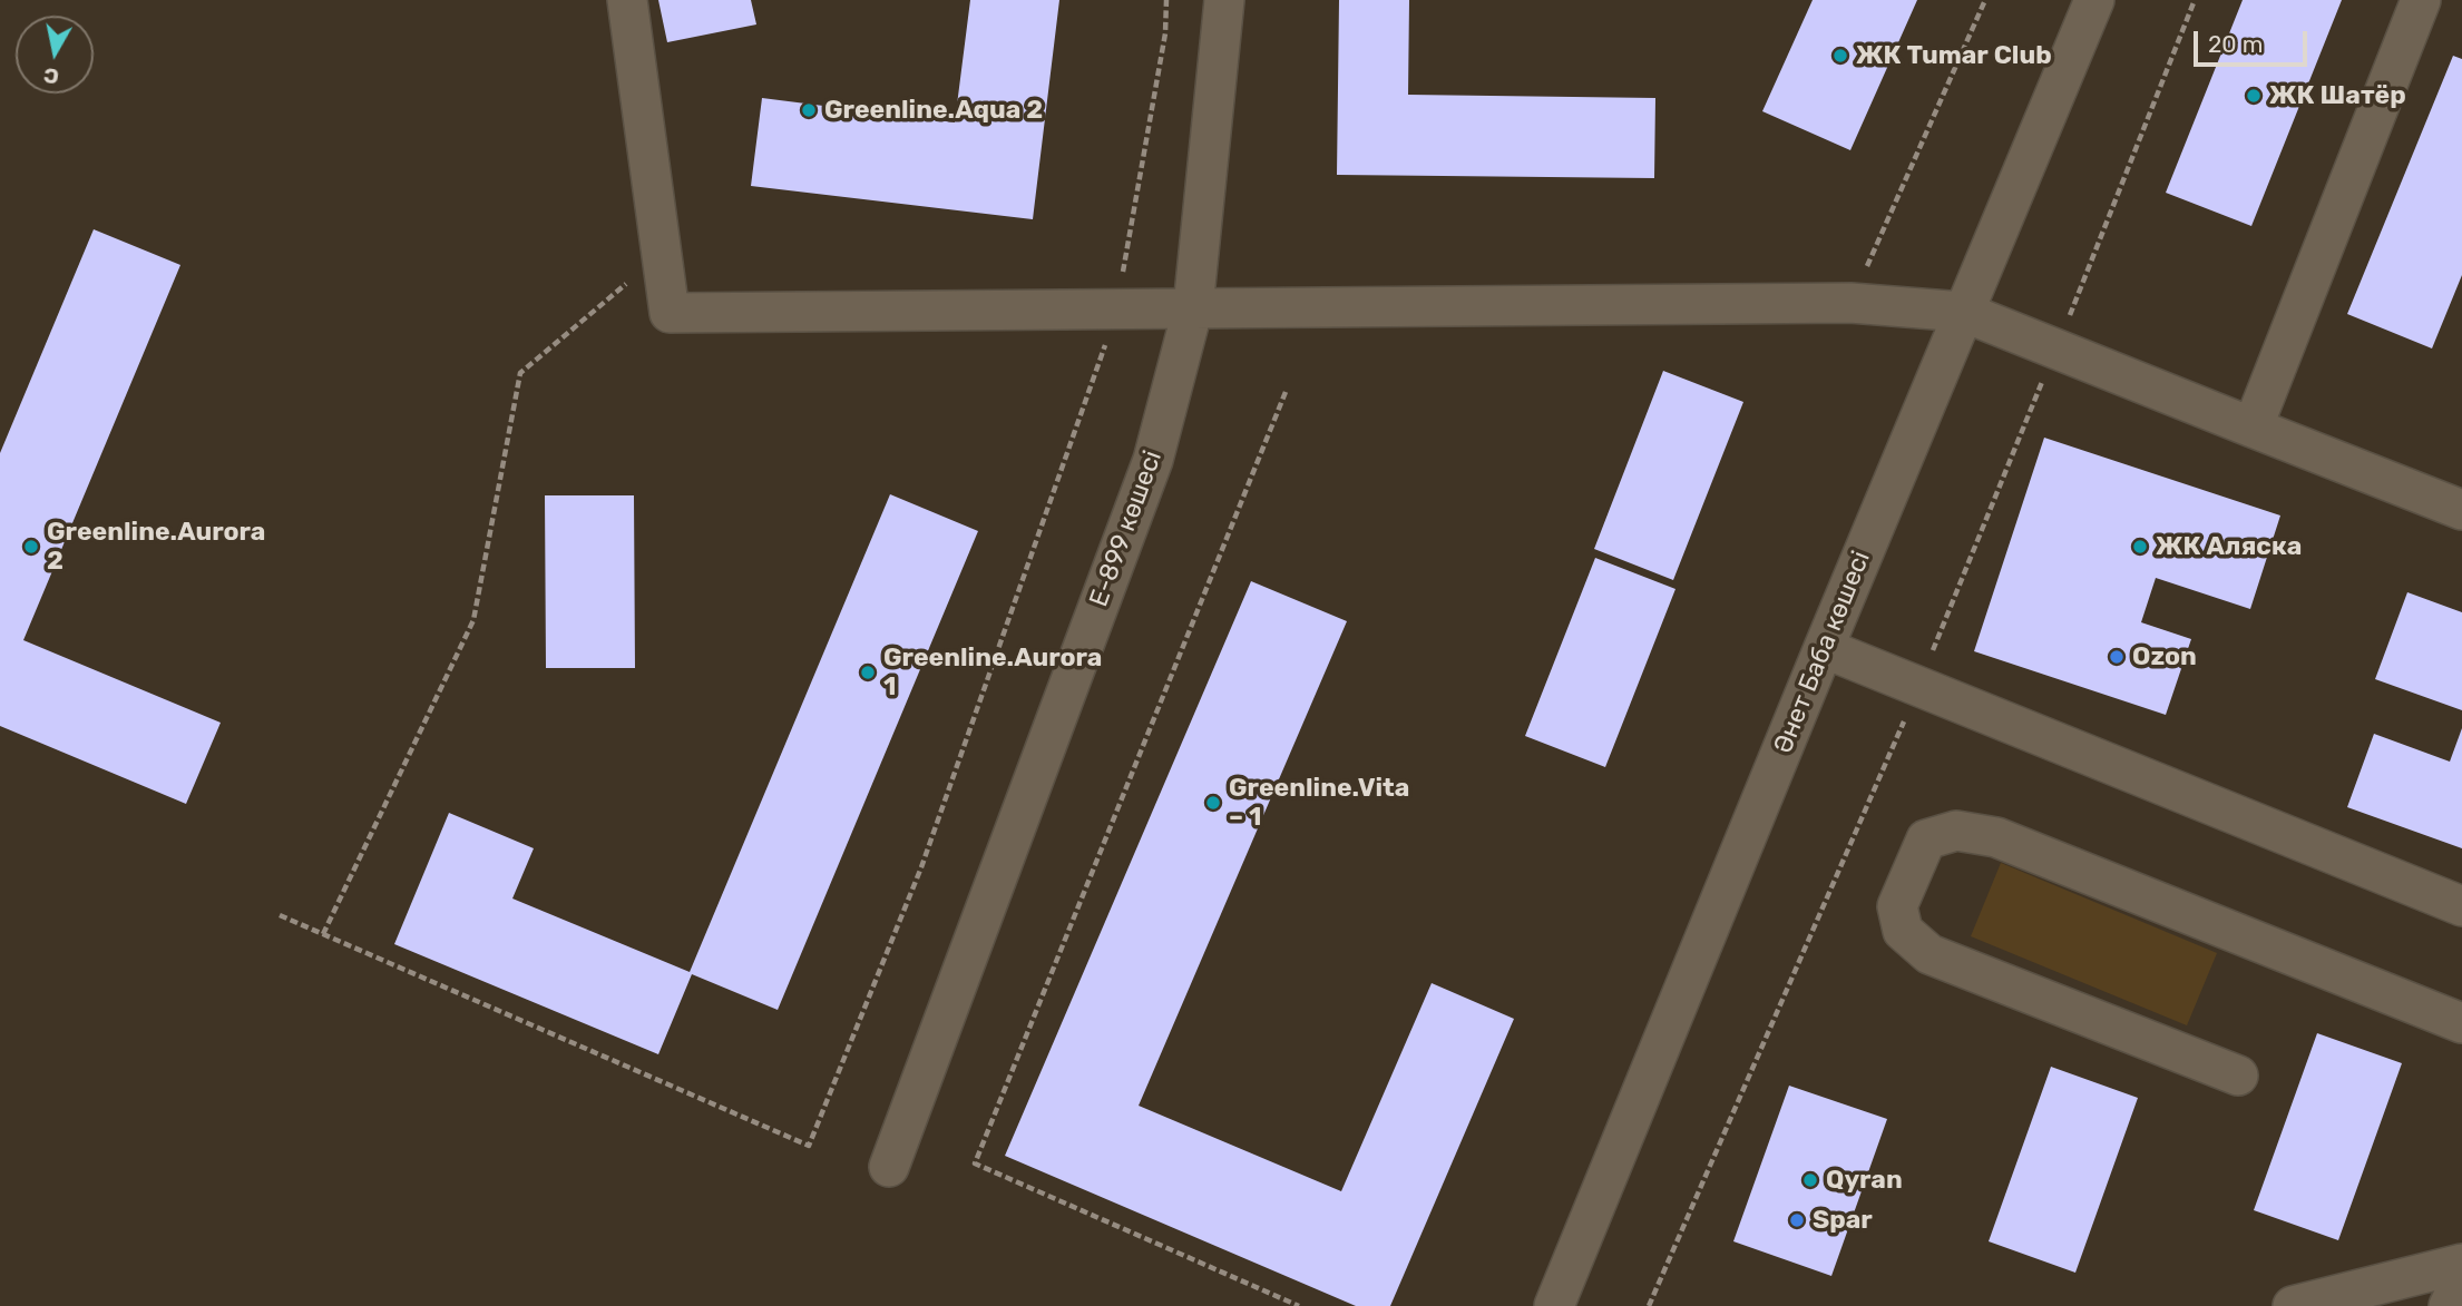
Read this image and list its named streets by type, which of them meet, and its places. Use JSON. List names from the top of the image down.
{
  "streets": {
    "street": ["Е-899 көшесі", "Әнет Баба көшесі"]
  },
  "places": [
    "ЖК Tumar Club",
    "ЖК Шатёр",
    "Greenline.Aqua 2",
    "Greenline.Aurora 2",
    "ЖК Аляска",
    "Ozon",
    "Greenline.Aurora 1",
    "Greenline.Vita – 1",
    "Qyran",
    "Spar"
  ],
  "scale_bar": "20 m",
  "north": "bottom"
}
